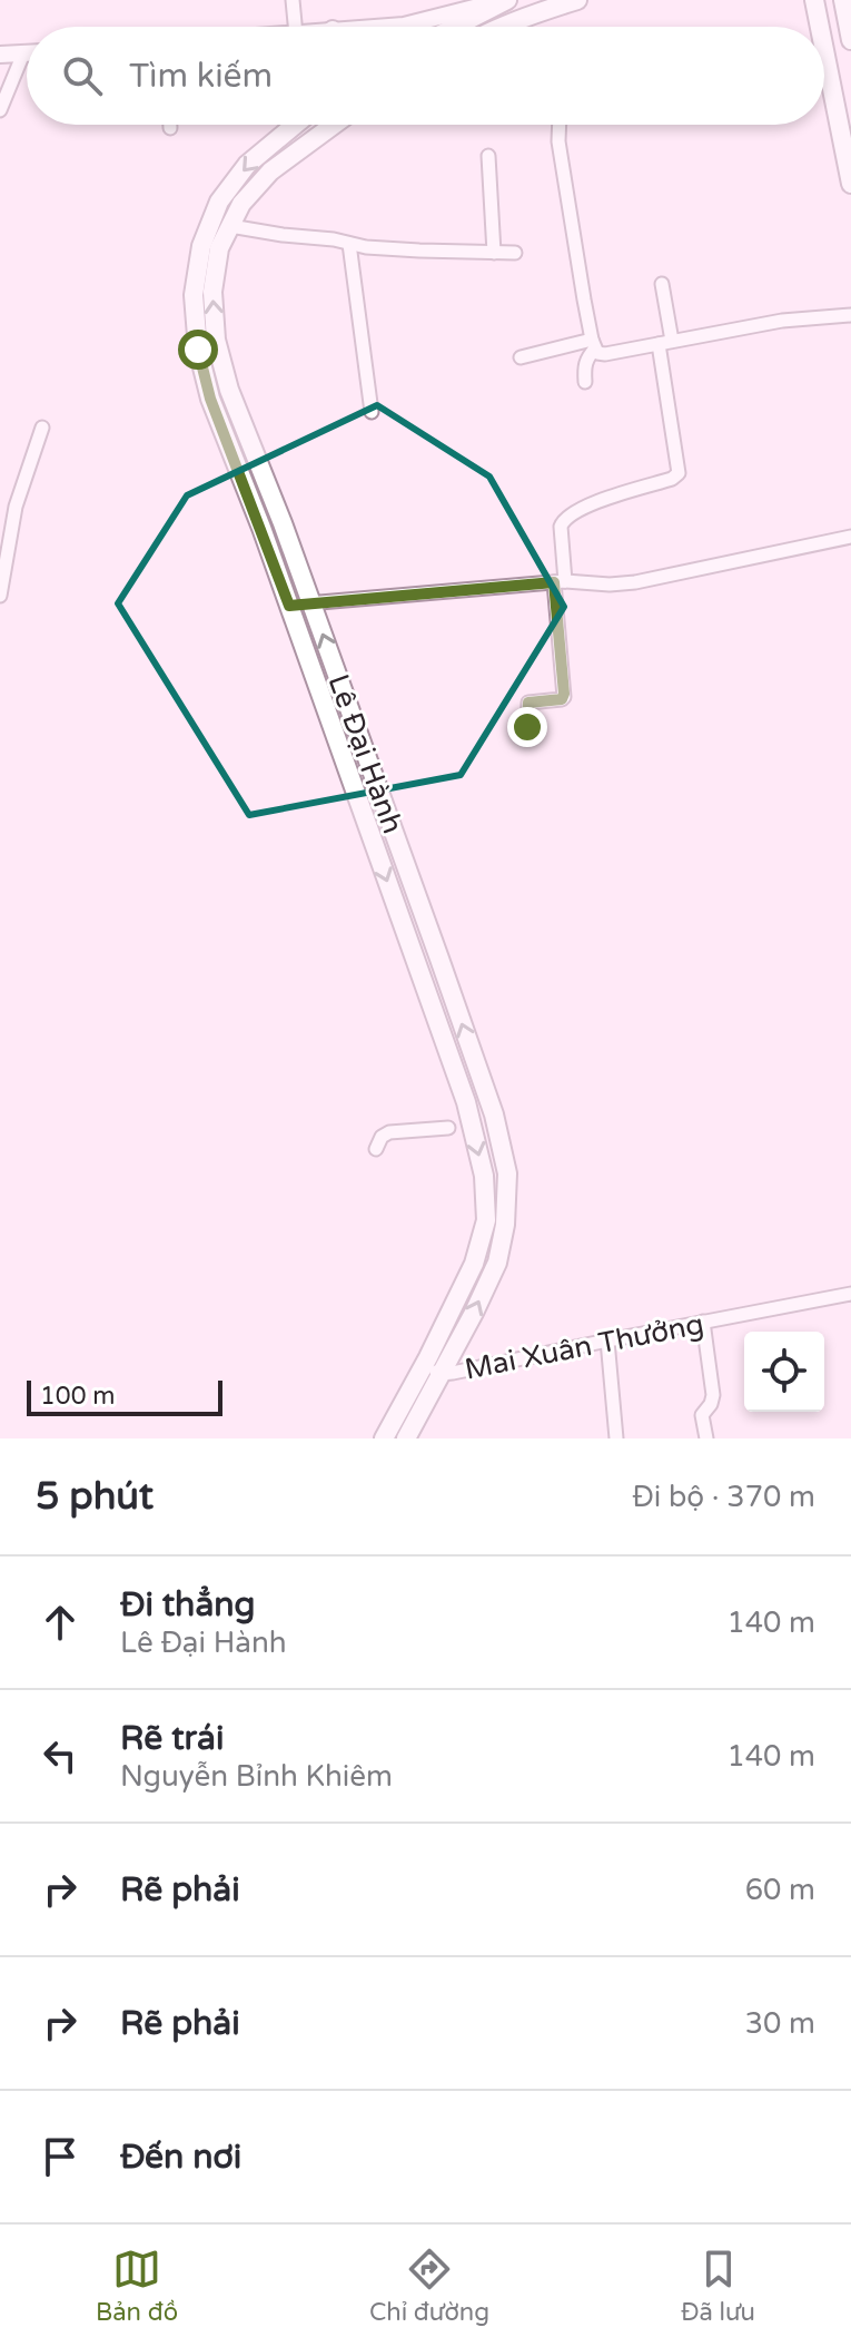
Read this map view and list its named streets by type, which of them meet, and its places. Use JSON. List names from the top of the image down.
{
  "streets": {
    "main road": ["Lê Đại Hành"],
    "street": ["Mai Xuân Thưởng"]
  },
  "crossings": [
    ["Lê Đại Hành", "Mai Xuân Thưởng"]
  ],
  "scale_bar": "100 m",
  "page": {
    "search": "Tìm kiếm",
    "scale": "100 m",
    "heading": ["5 phút", "Đi bộ · 370 m"],
    "list": [
      ["Đi thẳng", "Lê Đại Hành", "140 m"],
      ["Rẽ trái", "Nguyễn Bỉnh Khiêm", "140 m"],
      ["Rẽ phải", "60 m"],
      ["Rẽ phải", "30 m"],
      "Đến nơi"
    ],
    "nav": ["Bản đồ", "Chỉ đường", "Đã lưu"]
  }
}
